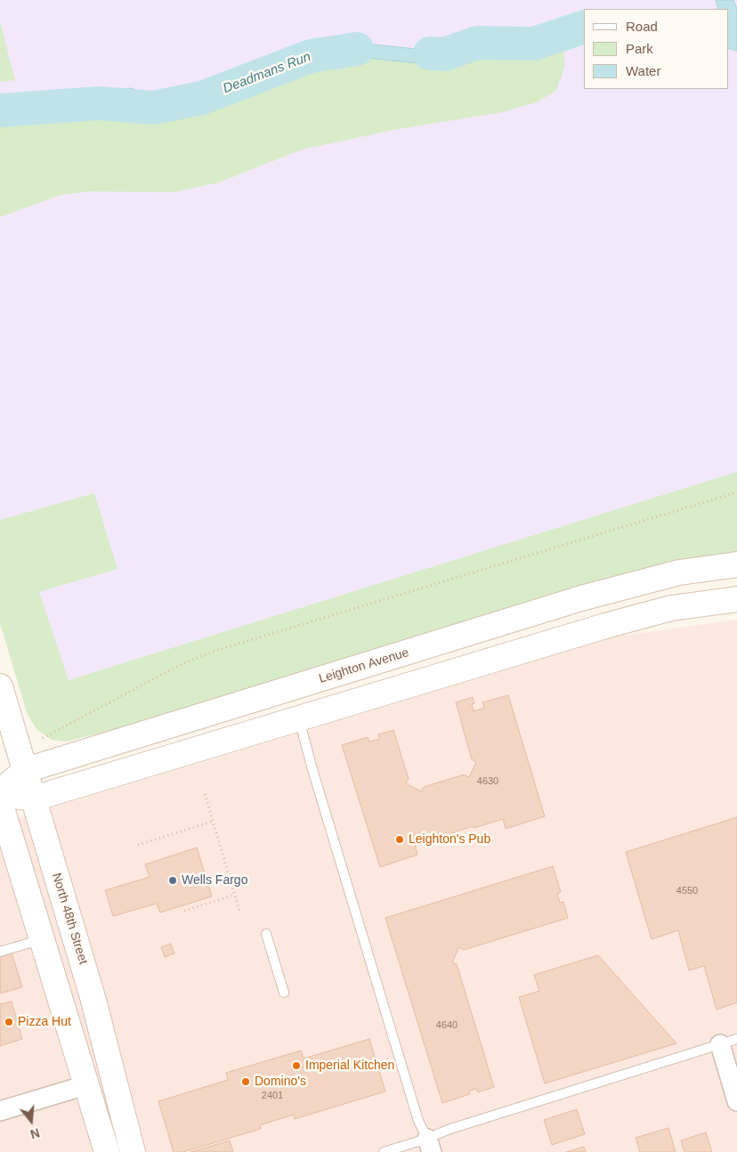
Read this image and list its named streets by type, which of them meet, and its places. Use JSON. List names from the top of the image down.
{
  "streets": {
    "main road": ["Leighton Avenue", "North 48th Street"]
  },
  "crossings": [
    ["Leighton Avenue", "North 48th Street"]
  ],
  "water": ["Deadmans Run"],
  "places": [
    "Leighton's Pub",
    "Wells Fargo",
    "Pizza Hut",
    "Imperial Kitchen",
    "Domino's"
  ],
  "house_numbers": [
    "4630",
    "4550",
    "4640",
    "2401"
  ],
  "legend": ["Road", "Park", "Water"],
  "north": "bottom"
}
